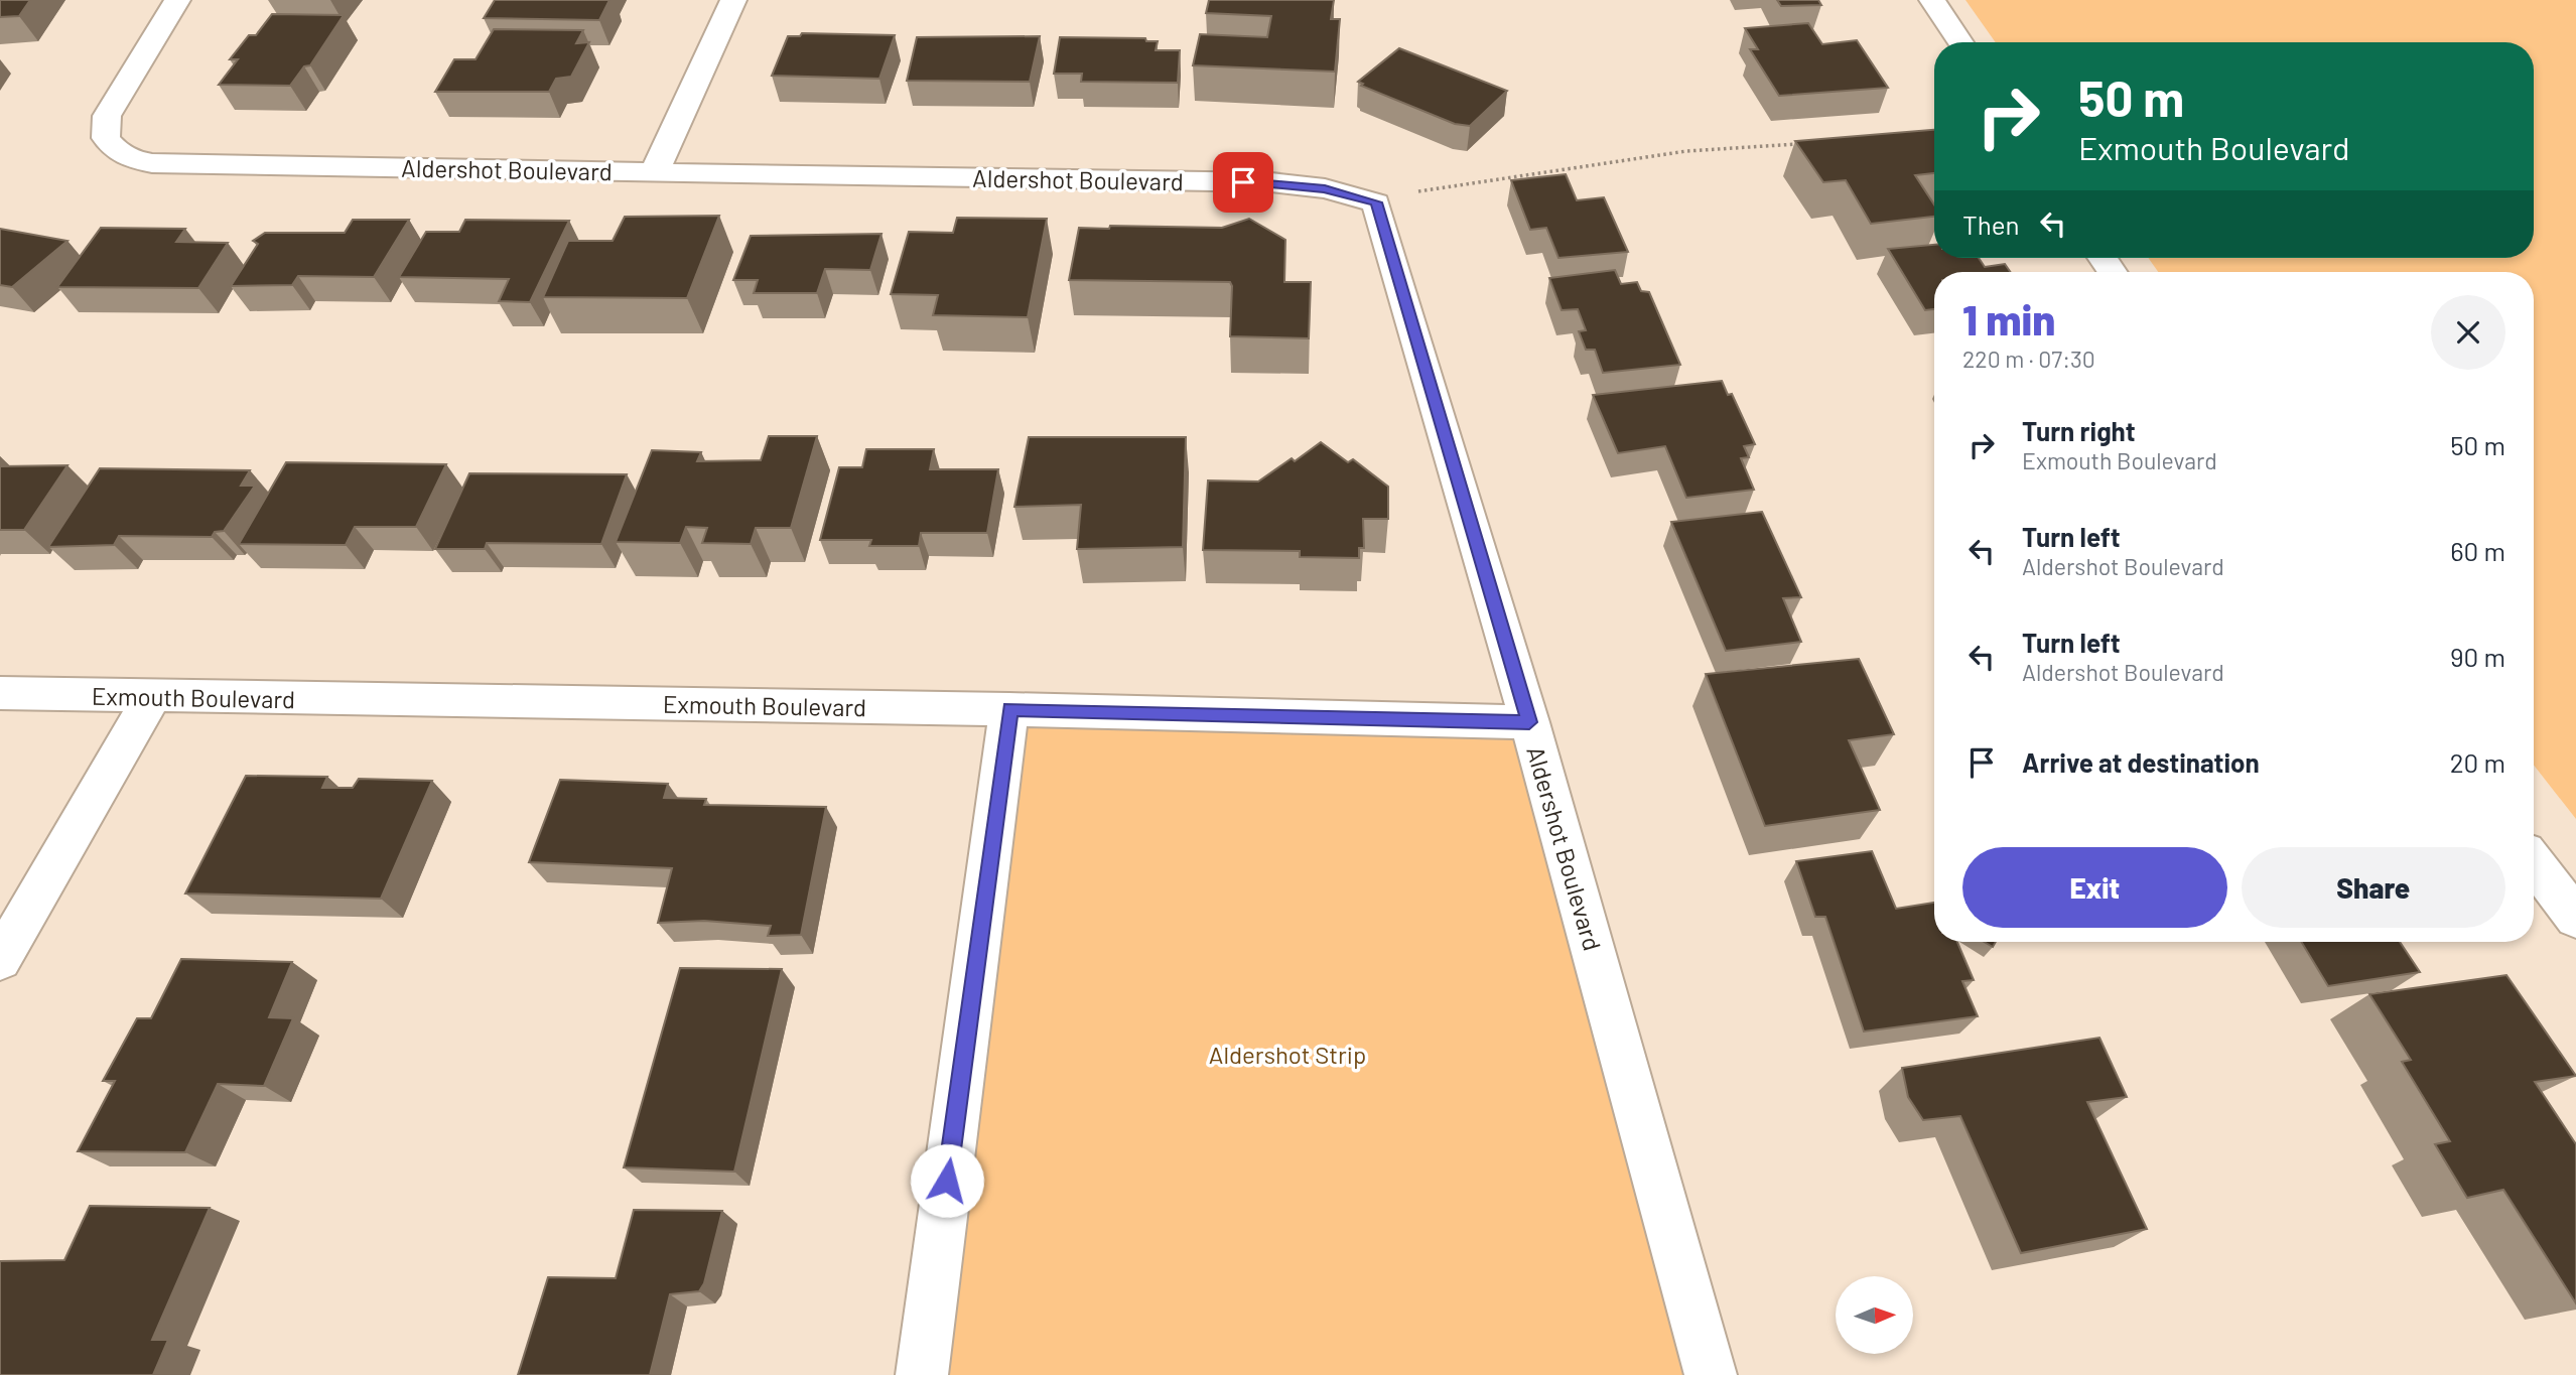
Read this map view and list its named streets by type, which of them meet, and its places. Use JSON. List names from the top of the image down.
{
  "streets": {
    "street": ["Aldershot Boulevard", "Exmouth Boulevard"]
  },
  "crossings": [
    ["Aldershot Boulevard", "Exmouth Boulevard"]
  ],
  "parks": ["Aldershot Strip"],
  "north": "right",
  "page": {
    "turn": ["50 m", "Exmouth Boulevard"],
    "then": "Then",
    "heading": ["1 min", "220 m · 07:30"],
    "list": [
      {
        "name": "Turn right",
        "note": "Exmouth Boulevard",
        "value": "50 m"
      },
      {
        "name": "Turn left",
        "note": "Aldershot Boulevard",
        "value": "60 m"
      },
      {
        "name": "Turn left",
        "note": "Aldershot Boulevard",
        "value": "90 m"
      },
      {
        "name": "Arrive at destination",
        "value": "20 m"
      }
    ],
    "buttons": ["Exit", "Share"]
  }
}
